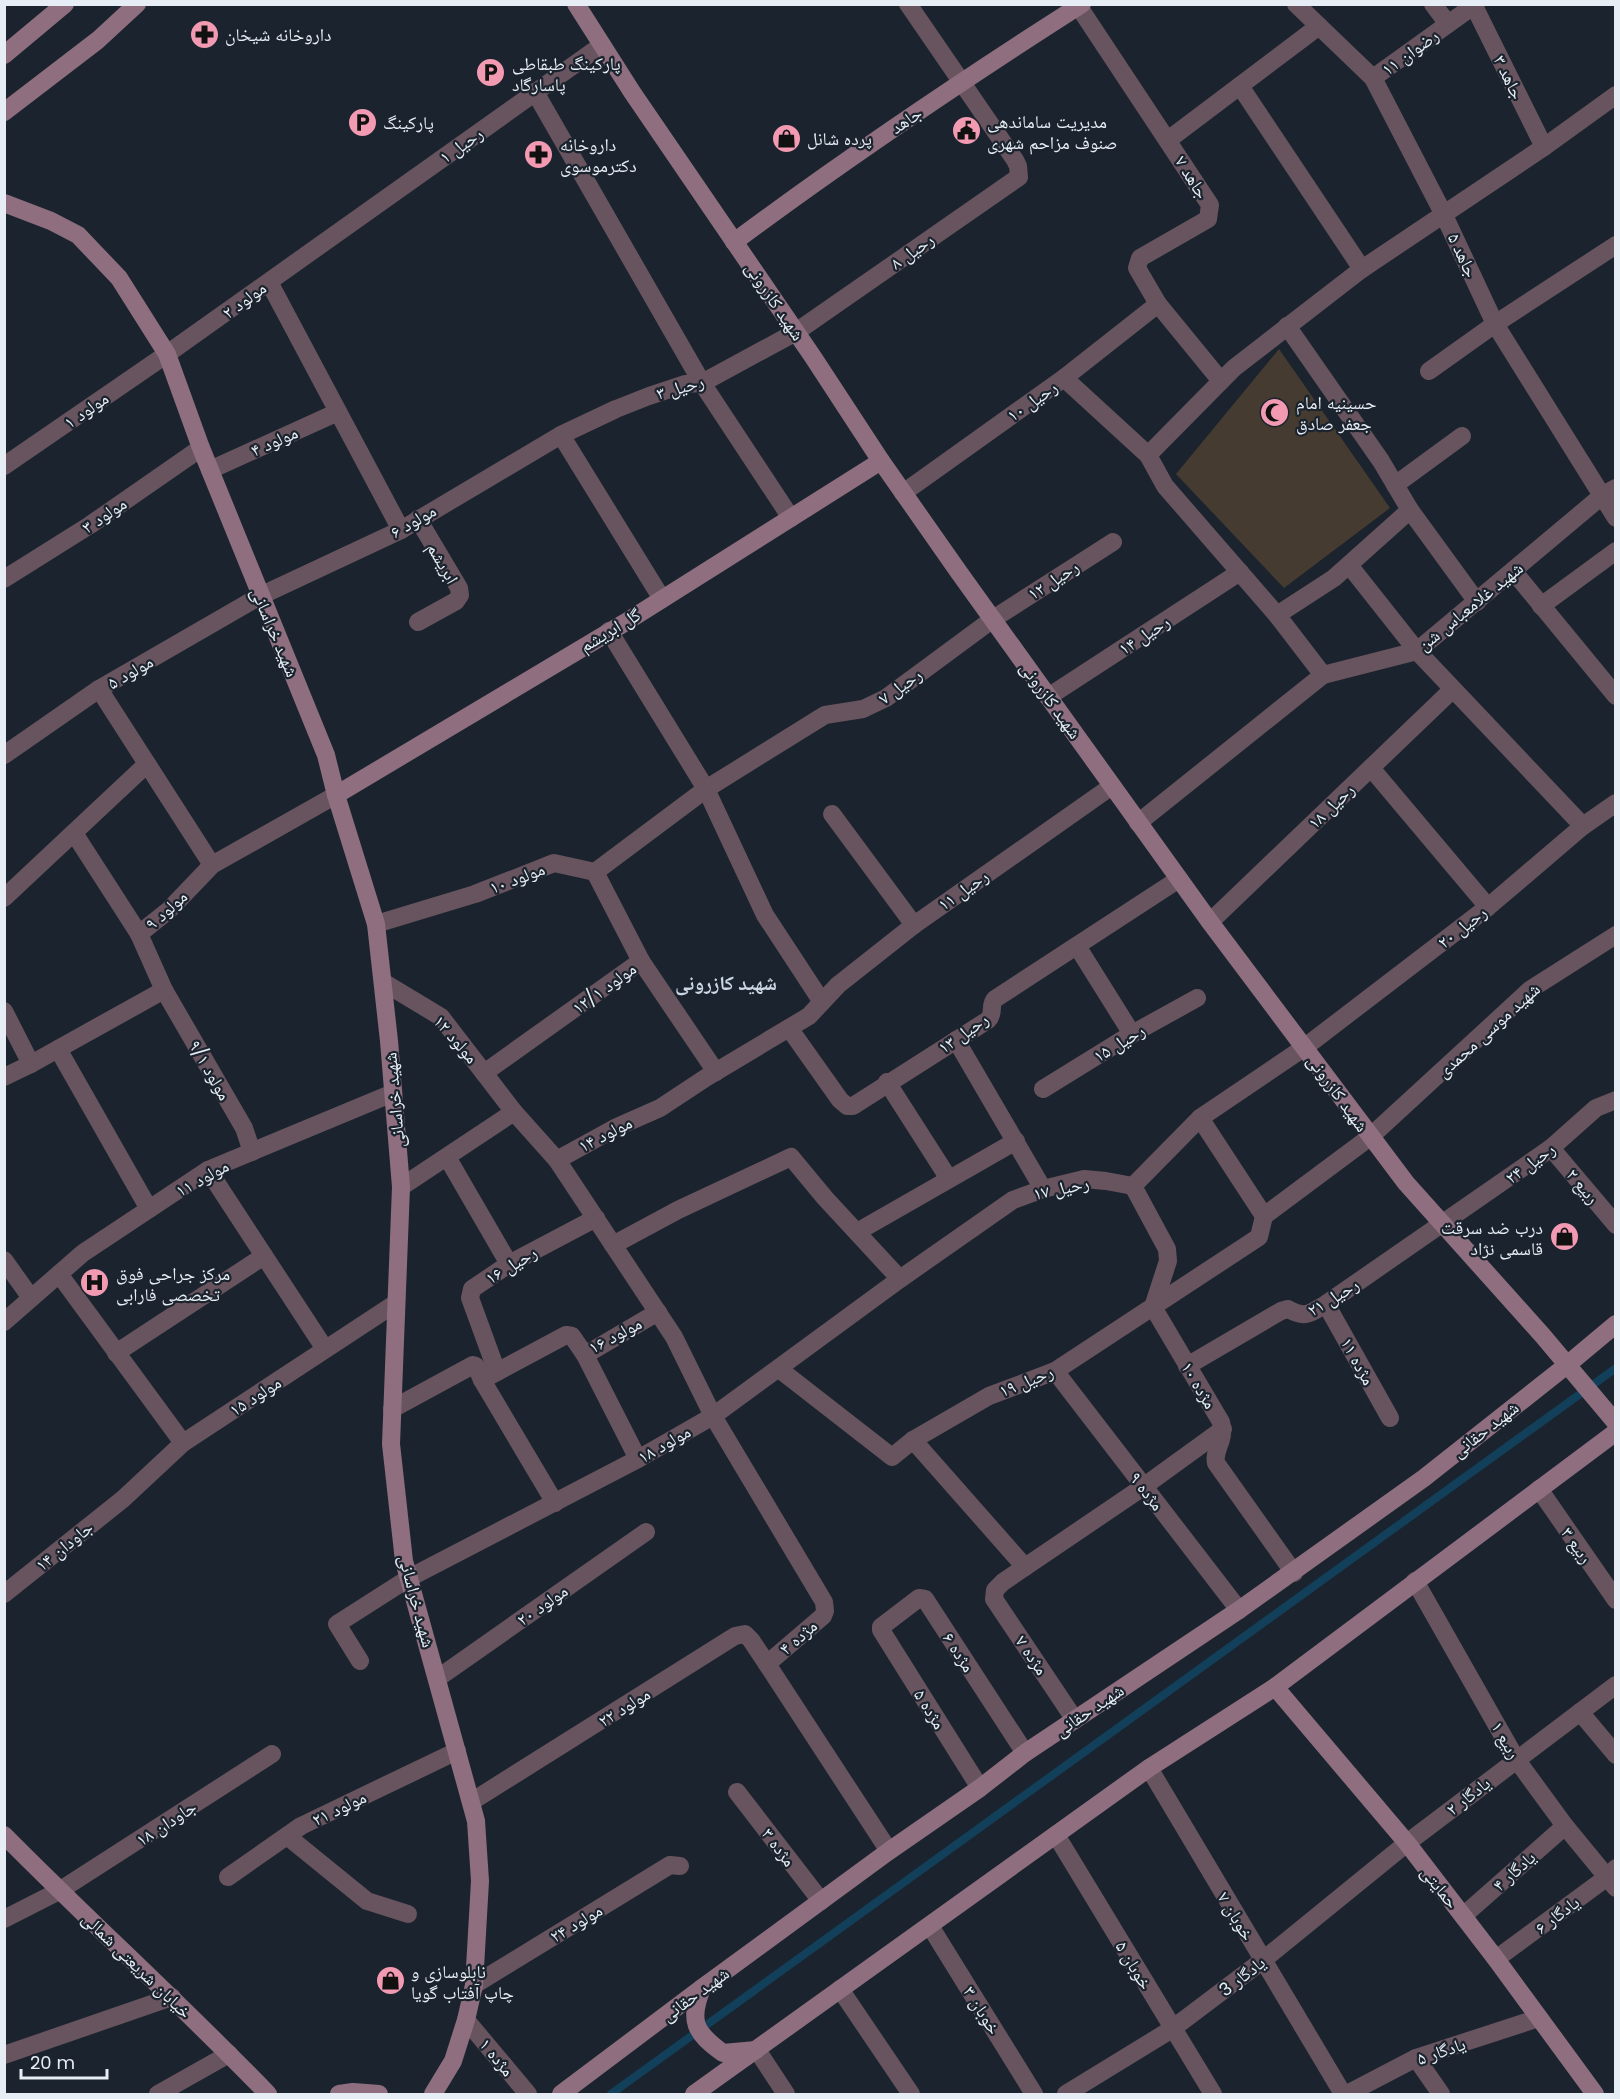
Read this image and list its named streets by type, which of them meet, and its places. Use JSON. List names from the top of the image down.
{
  "streets": {
    "street": [
      "رضوان ۱۱",
      "جاهد ۳",
      "جاهد",
      "رحیل ۱",
      "جاهد ۷",
      "رحیل ۸",
      "جاهد ۵",
      "مولود ۲",
      "شهید کازرونی",
      "رحیل ۳",
      "رحیل ۱۰",
      "مولود ۱",
      "مولود ۴",
      "مولود ۳",
      "مولود ۶",
      "ابریشم",
      "رحیل ۱۲",
      "شهید غلامعباس شن",
      "گل ابریشم",
      "شهید خراسانی",
      "رحیل ۱۴",
      "مولود ۵",
      "رحیل ۷",
      "رحیل ۱۸",
      "مولود ۱۰",
      "رحیل ۱۱",
      "مولود ۹",
      "رحیل ۲۰",
      "مولود ۱۲/۱",
      "شهید موسی محمدی",
      "رحیل ۱۳",
      "مولود ۱۲",
      "رحیل ۱۵",
      "مولود ۹/۱",
      "مولود ۱۴",
      "رحیل ۲۴",
      "مولود ۱۱",
      "ربیع ۲",
      "رحیل ۱۷",
      "رحیل ۱۶",
      "رحیل ۲۱",
      "مولود ۱۶",
      "مژده ۱۱",
      "رحیل ۱۹",
      "مژده ۱۰",
      "مولود ۱۵",
      "شهید حقانی",
      "مولود ۱۸",
      "مژده ۹",
      "ربیع ۳",
      "جاودان ۱۴",
      "مولود ۲۰",
      "مژده ۴",
      "مژده ۶",
      "مژده ۷",
      "مولود ۲۲",
      "مژده ۵",
      "ربیع ۱",
      "یادگار ۲",
      "مولود ۲۱",
      "جاودان ۱۸",
      "مژده ۳",
      "یادگار ۴",
      "حمایتی",
      "یادگار ۶",
      "خوبان ۷",
      "مولود ۲۴",
      "خیابان شریعتی شمالی",
      "خوبان ۵",
      "یادگار 3",
      "خوبان ۳",
      "یادگار ۵",
      "مژده ۱"
    ]
  },
  "crossings": [
    ["رضوان ۱۱", "جاهد ۳"],
    ["رضوان ۱۱", "جاهد ۵"],
    ["جاهد", "جاهد ۷"],
    ["جاهد", "رحیل ۸"],
    ["جاهد", "شهید کازرونی"],
    ["رحیل ۱", "مولود ۲"],
    ["رحیل ۱", "شهید کازرونی"],
    ["جاهد ۷", "رحیل ۱۰"],
    ["رحیل ۸", "شهید کازرونی"],
    ["رحیل ۸", "رحیل ۳"],
    ["جاهد ۵", "شهید غلامعباس شن"],
    ["مولود ۲", "مولود ۱"],
    ["مولود ۲", "شهید خراسانی"],
    ["شهید کازرونی", "رحیل ۳"],
    ["شهید کازرونی", "رحیل ۱۰"],
    ["شهید کازرونی", "رحیل ۱۲"],
    ["شهید کازرونی", "شهید غلامعباس شن"],
    ["شهید کازرونی", "گل ابریشم"],
    ["شهید کازرونی", "رحیل ۱۴"],
    ["شهید کازرونی", "رحیل ۷"],
    ["شهید کازرونی", "رحیل ۱۸"],
    ["شهید کازرونی", "رحیل ۱۱"],
    ["شهید کازرونی", "رحیل ۲۰"],
    ["شهید کازرونی", "شهید موسی محمدی"],
    ["شهید کازرونی", "رحیل ۱۳"],
    ["شهید کازرونی", "رحیل ۲۴"],
    ["شهید کازرونی", "رحیل ۲۱"],
    ["شهید کازرونی", "رحیل ۱۹"],
    ["شهید کازرونی", "شهید حقانی"],
    ["رحیل ۳", "مولود ۶"],
    ["مولود ۱", "شهید خراسانی"],
    ["مولود ۴", "شهید خراسانی"],
    ["مولود ۳", "شهید خراسانی"],
    ["مولود ۶", "ابریشم"],
    ["مولود ۶", "شهید خراسانی"],
    ["مولود ۶", "مولود ۵"],
    ["رحیل ۱۲", "رحیل ۷"],
    ["گل ابریشم", "شهید خراسانی"],
    ["گل ابریشم", "مولود ۹"],
    ["شهید خراسانی", "مولود ۵"],
    ["شهید خراسانی", "مولود ۱۰"],
    ["شهید خراسانی", "مولود ۹"],
    ["شهید خراسانی", "مولود ۱۲"],
    ["شهید خراسانی", "مولود ۱۱"],
    ["شهید خراسانی", "مولود ۱۵"],
    ["شهید خراسانی", "مولود ۱۸"],
    ["شهید خراسانی", "مولود ۲۰"],
    ["شهید خراسانی", "مولود ۲۲"],
    ["شهید خراسانی", "مولود ۲۱"],
    ["شهید خراسانی", "مولود ۲۴"],
    ["شهید خراسانی", "مژده ۱"],
    ["مولود ۱۰", "مولود ۱۲/۱"],
    ["رحیل ۱۱", "مولود ۱۴"],
    ["مولود ۹", "مولود ۹/۱"],
    ["مولود ۱۲/۱", "مولود ۱۲"],
    ["شهید موسی محمدی", "رحیل ۱۹"],
    ["رحیل ۱۳", "مولود ۱۴"],
    ["مولود ۱۲", "مولود ۱۴"],
    ["مولود ۹/۱", "مولود ۱۱"],
    ["مولود ۱۴", "مژده ۴"],
    ["رحیل ۲۴", "ربیع ۲"],
    ["رحیل ۲۴", "رحیل ۲۱"],
    ["رحیل ۱۷", "مولود ۱۸"],
    ["رحیل ۱۶", "مولود ۱۶"],
    ["رحیل ۱۶", "مژده ۴"],
    ["رحیل ۲۱", "مژده ۱۱"],
    ["رحیل ۲۱", "مژده ۱۰"],
    ["مولود ۱۶", "مژده ۴"],
    ["رحیل ۱۹", "مژده ۱۰"],
    ["رحیل ۱۹", "مولود ۱۸"],
    ["رحیل ۱۹", "مژده ۹"],
    ["مژده ۱۰", "شهید حقانی"],
    ["مولود ۱۵", "جاودان ۱۴"],
    ["شهید حقانی", "مژده ۹"],
    ["شهید حقانی", "مژده ۴"],
    ["شهید حقانی", "مژده ۶"],
    ["شهید حقانی", "مژده ۷"],
    ["شهید حقانی", "مژده ۵"],
    ["شهید حقانی", "مژده ۳"],
    ["مولود ۱۸", "مژده ۴"],
    ["مژده ۴", "مولود ۲۲"],
    ["مژده ۶", "مژده ۵"],
    ["ربیع ۱", "یادگار ۲"],
    ["ربیع ۱", "یادگار ۴"],
    ["ربیع ۱", "یادگار ۶"],
    ["یادگار ۲", "حمایتی"],
    ["یادگار ۲", "یادگار 3"],
    ["جاودان ۱۸", "خیابان شریعتی شمالی"],
    ["یادگار ۴", "حمایتی"],
    ["حمایتی", "یادگار ۶"],
    ["حمایتی", "یادگار 3"],
    ["حمایتی", "یادگار ۵"],
    ["خوبان ۷", "یادگار 3"],
    ["خوبان ۷", "یادگار ۵"],
    ["خوبان ۵", "یادگار 3"]
  ],
  "districts": ["شهید کازرونی"],
  "places": {
    "pharmacy": ["داروخانه شیخان", "داروخانه دکترموسوی"],
    "parking": ["پارکینگ طبقاطی پاسارگاد", "پارکینگ"],
    "public building": ["مدیریت ساماندهی صنوف مزاحم شهری"],
    "shop": ["پرده شانل", "درب ضد سرقت قاسمی نژاد", "نابلوسازی و چاپ آفتاب گویا"],
    "mosque": ["حسینیه امام جعفر صادق"],
    "hospital": ["مرکز جراحی فوق تخصصی فارابی"]
  },
  "scale_bar": "20 m"
}
